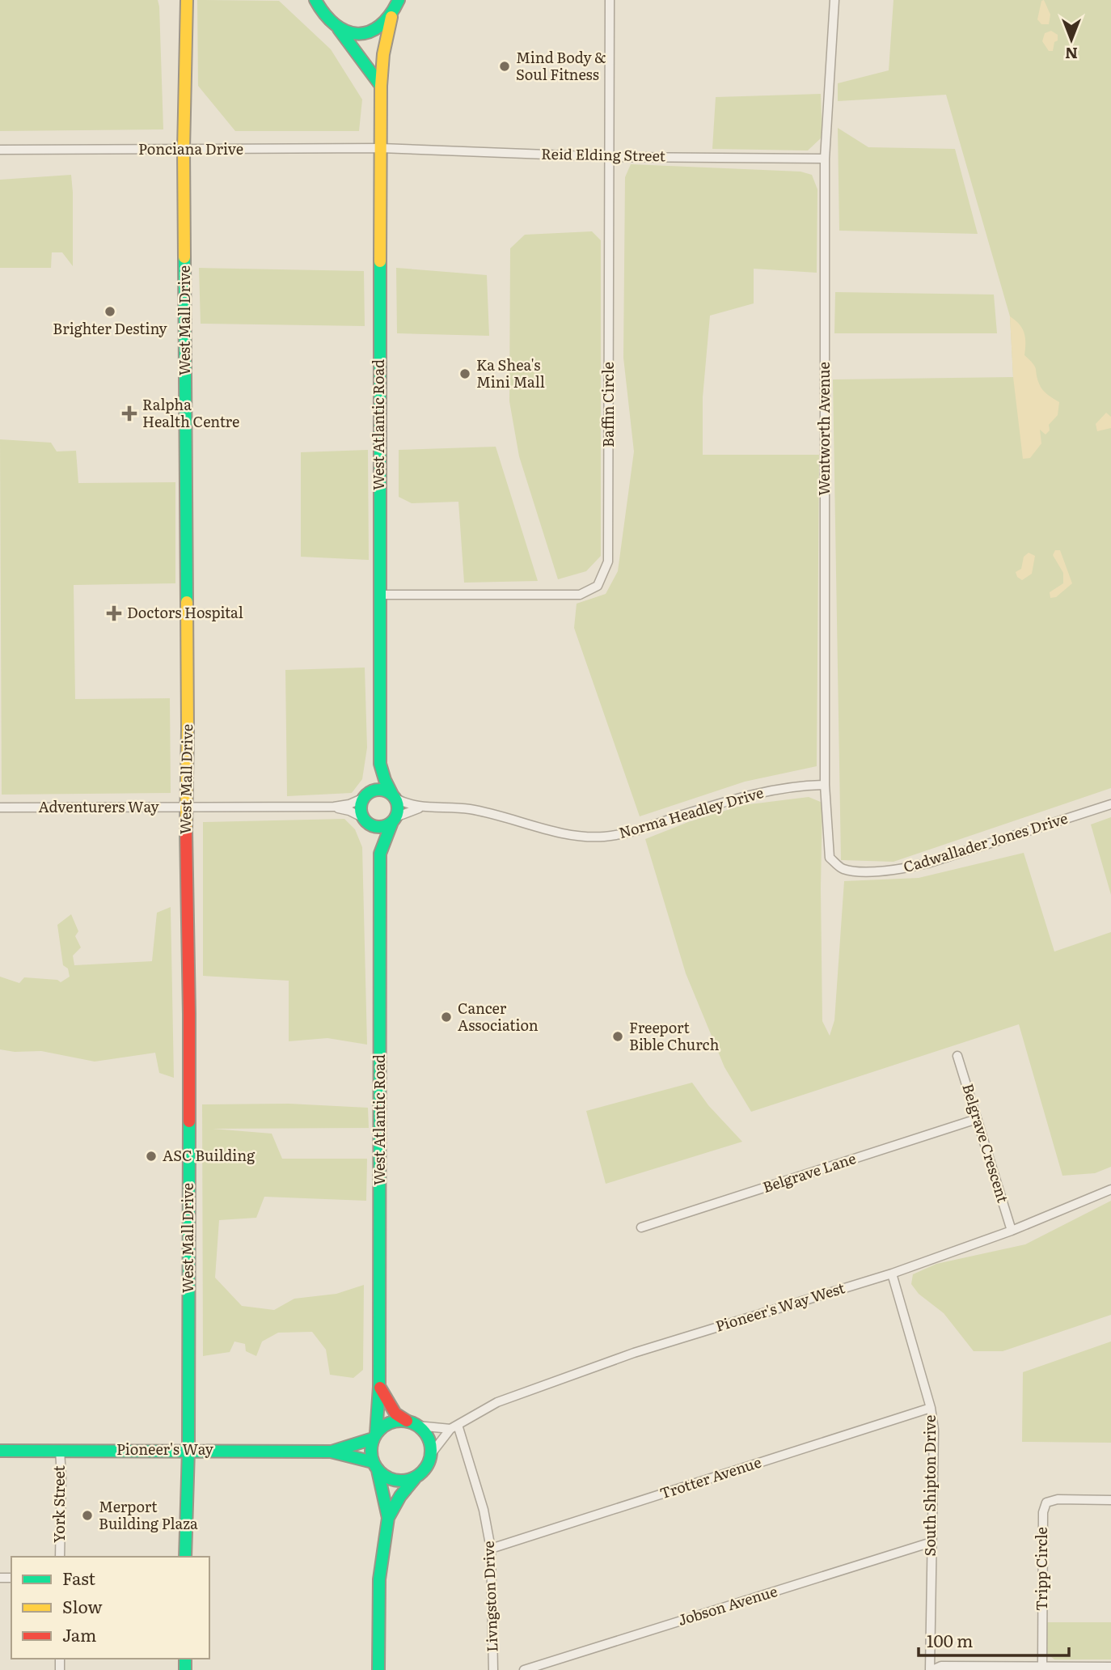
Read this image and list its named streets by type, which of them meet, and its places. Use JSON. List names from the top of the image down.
{
  "streets": {
    "main road": ["West Mall Drive", "West Atlantic Road", "Pioneer's Way"],
    "street": [
      "Ponciana Drive",
      "Reid Elding Street",
      "Baffin Circle",
      "Wentworth Avenue",
      "Adventurers Way",
      "Norma Headley Drive",
      "Cadwallader Jones Drive",
      "Belgrave Crescent",
      "Belgrave Lane",
      "Pioneer's Way West",
      "Trotter Avenue",
      "South Shipton Drive",
      "York Street",
      "Tripp Circle",
      "Livngston Drive",
      "Jobson Avenue"
    ]
  },
  "crossings": [
    ["Ponciana Drive", "Reid Elding Street"],
    ["Ponciana Drive", "West Mall Drive"],
    ["Ponciana Drive", "West Atlantic Road"],
    ["Reid Elding Street", "Baffin Circle"],
    ["Reid Elding Street", "West Atlantic Road"],
    ["Reid Elding Street", "Wentworth Avenue"],
    ["West Mall Drive", "Adventurers Way"],
    ["West Mall Drive", "Pioneer's Way"],
    ["Baffin Circle", "West Atlantic Road"],
    ["West Atlantic Road", "Adventurers Way"],
    ["West Atlantic Road", "Norma Headley Drive"],
    ["West Atlantic Road", "Pioneer's Way West"],
    ["West Atlantic Road", "Pioneer's Way"],
    ["Wentworth Avenue", "Norma Headley Drive"],
    ["Wentworth Avenue", "Cadwallader Jones Drive"],
    ["Adventurers Way", "Norma Headley Drive"],
    ["Belgrave Crescent", "Belgrave Lane"],
    ["Belgrave Crescent", "Pioneer's Way West"],
    ["Pioneer's Way West", "Pioneer's Way"],
    ["Pioneer's Way West", "South Shipton Drive"],
    ["Pioneer's Way West", "Livngston Drive"],
    ["Pioneer's Way", "York Street"],
    ["Trotter Avenue", "South Shipton Drive"],
    ["Trotter Avenue", "Livngston Drive"],
    ["South Shipton Drive", "Jobson Avenue"]
  ],
  "places": {
    "other": [
      "Mind Body & Soul Fitness",
      "Brighter Destiny",
      "Ka Shea's Mini Mall",
      "Cancer Association",
      "Freeport Bible Church",
      "ASC Building",
      "Merport Building Plaza"
    ],
    "health": ["Ralpha Health Centre", "Doctors Hospital"]
  },
  "legend": ["Fast", "Slow", "Jam"],
  "scale_bar": "100 m",
  "north": "bottom"
}
